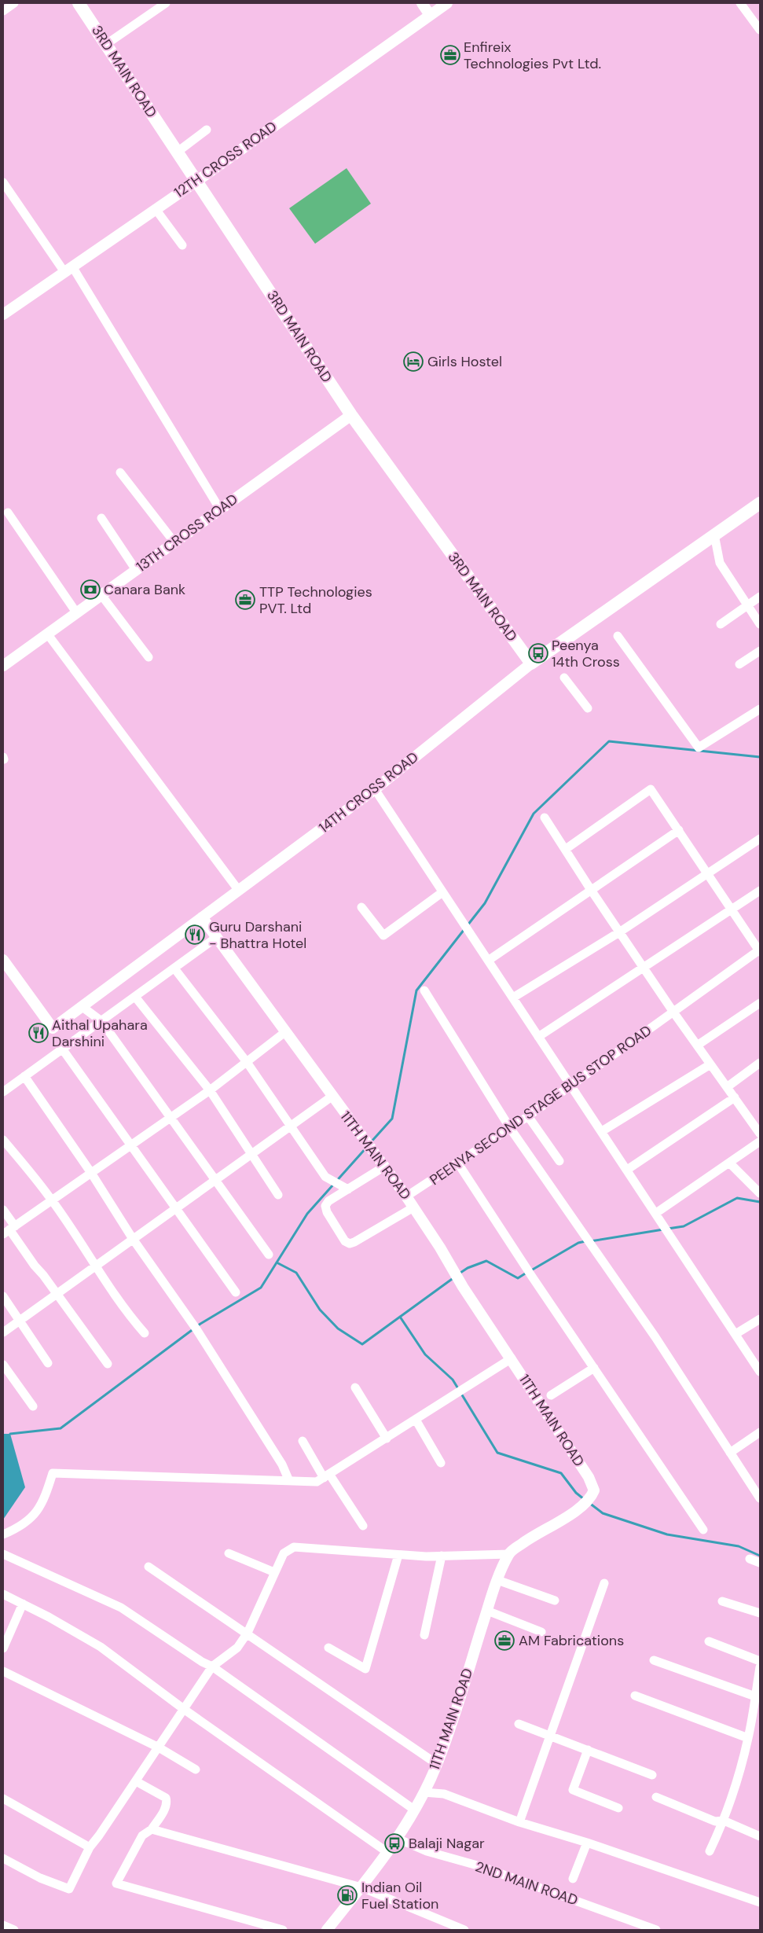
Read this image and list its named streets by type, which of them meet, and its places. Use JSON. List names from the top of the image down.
{
  "streets": {
    "main road": ["3RD MAIN ROAD"],
    "street": [
      "12TH CROSS ROAD",
      "13TH CROSS ROAD",
      "14TH CROSS ROAD",
      "PEENYA SECOND STAGE BUS STOP ROAD",
      "11TH MAIN ROAD",
      "2ND MAIN ROAD"
    ]
  },
  "crossings": [
    ["3RD MAIN ROAD", "12TH CROSS ROAD"],
    ["3RD MAIN ROAD", "13TH CROSS ROAD"],
    ["3RD MAIN ROAD", "14TH CROSS ROAD"],
    ["14TH CROSS ROAD", "11TH MAIN ROAD"],
    ["PEENYA SECOND STAGE BUS STOP ROAD", "11TH MAIN ROAD"],
    ["11TH MAIN ROAD", "2ND MAIN ROAD"]
  ],
  "places": {
    "office": ["Enfireix Technologies Pvt Ltd.", "TTP Technologies PVT. Ltd", "AM Fabrications"],
    "hotel": ["Girls Hostel"],
    "bank": ["Canara Bank"],
    "bus stop": ["Peenya 14th Cross", "Balaji Nagar"],
    "restaurant": ["Guru Darshani - Bhattra Hotel", "Aithal Upahara Darshini"],
    "fuel station": ["Indian Oil Fuel Station"]
  }
}
